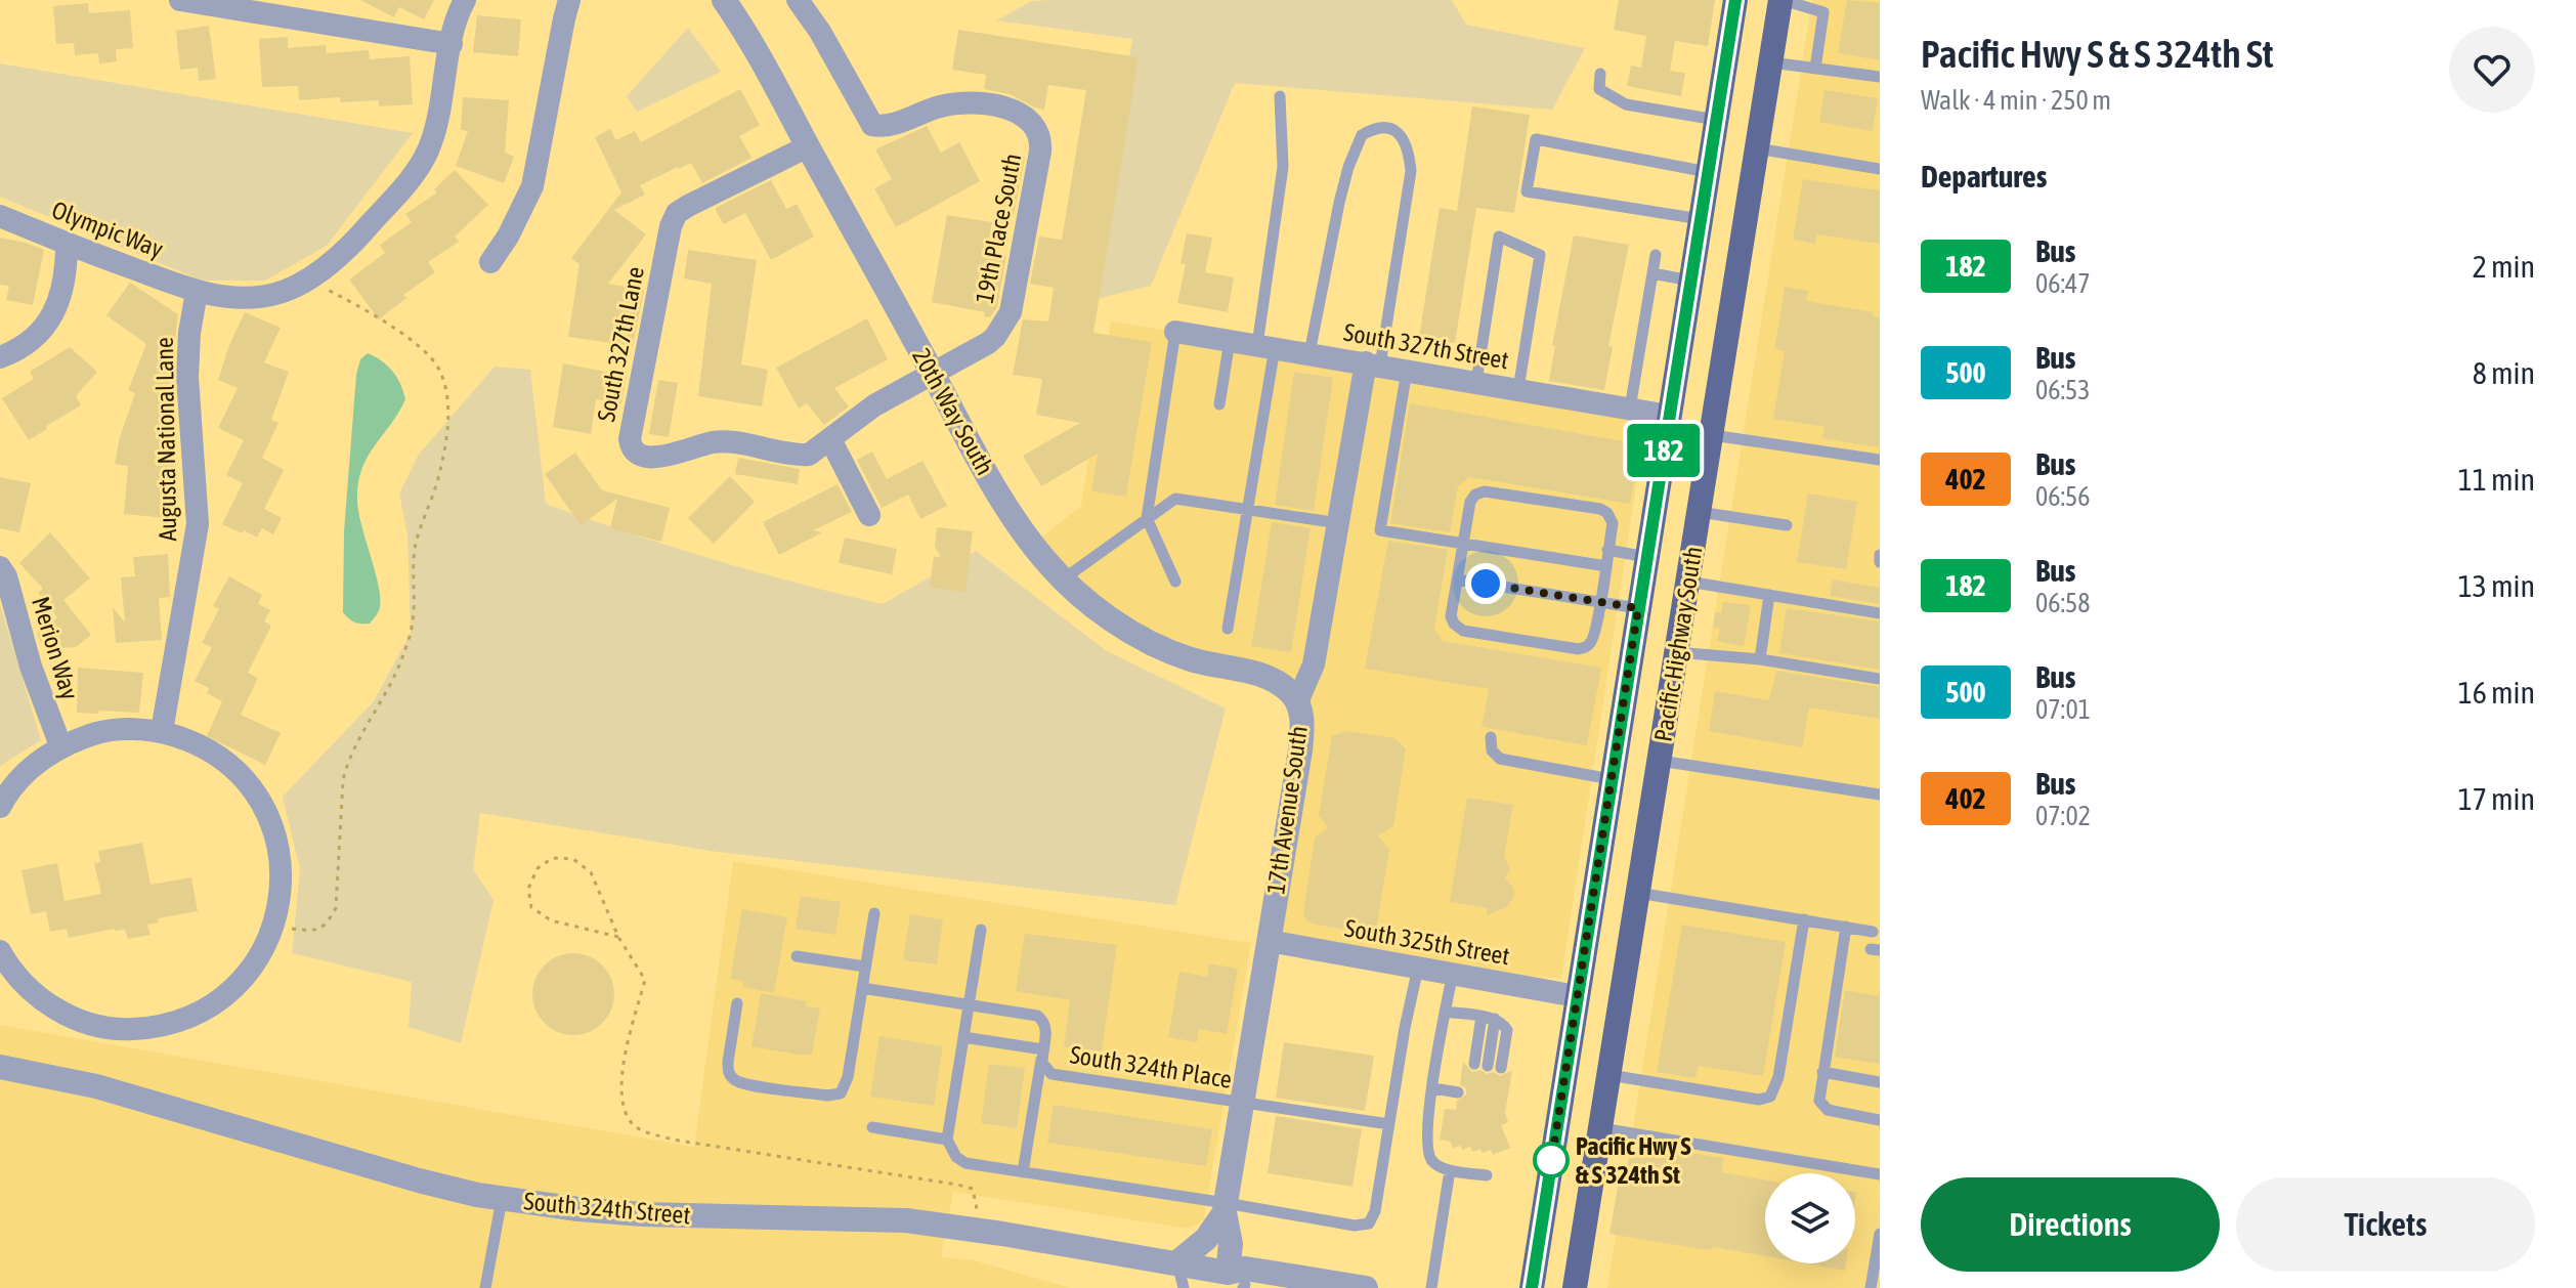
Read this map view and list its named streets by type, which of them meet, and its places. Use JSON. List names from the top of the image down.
{
  "streets": {
    "main road": ["Pacific Highway South"],
    "street": [
      "19th Place South",
      "Olympic Way",
      "South 327th Lane",
      "South 327th Street",
      "20th Way South",
      "Augusta National Lane",
      "Merion Way",
      "17th Avenue South",
      "South 325th Street",
      "South 324th Street"
    ],
    "lane": ["South 324th Place"]
  },
  "crossings": [
    ["19th Place South", "South 327th Lane"],
    ["19th Place South", "20th Way South"],
    ["Olympic Way", "Augusta National Lane"],
    ["South 327th Lane", "20th Way South"],
    ["South 327th Street", "Pacific Highway South"],
    ["South 327th Street", "17th Avenue South"],
    ["20th Way South", "17th Avenue South"],
    ["Pacific Highway South", "South 325th Street"],
    ["17th Avenue South", "South 325th Street"],
    ["17th Avenue South", "South 324th Place"],
    ["17th Avenue South", "South 324th Street"]
  ],
  "places": ["Pacific Hwy S & S 324th St"],
  "lines": ["bus line 182"],
  "page": {
    "on_map": "182",
    "heading": [
      ["Pacific Hwy S & S 324th St", "Walk · 4 min · 250 m"],
      "Departures"
    ],
    "list": [
      {
        "mark": "182",
        "name": "Bus",
        "note": "06:47",
        "value": "2 min"
      },
      {
        "mark": "500",
        "name": "Bus",
        "note": "06:53",
        "value": "8 min"
      },
      {
        "mark": "402",
        "name": "Bus",
        "note": "06:56",
        "value": "11 min"
      },
      {
        "mark": "182",
        "name": "Bus",
        "note": "06:58",
        "value": "13 min"
      },
      {
        "mark": "500",
        "name": "Bus",
        "note": "07:01",
        "value": "16 min"
      },
      {
        "mark": "402",
        "name": "Bus",
        "note": "07:02",
        "value": "17 min"
      }
    ],
    "buttons": ["Directions", "Tickets"]
  }
}
